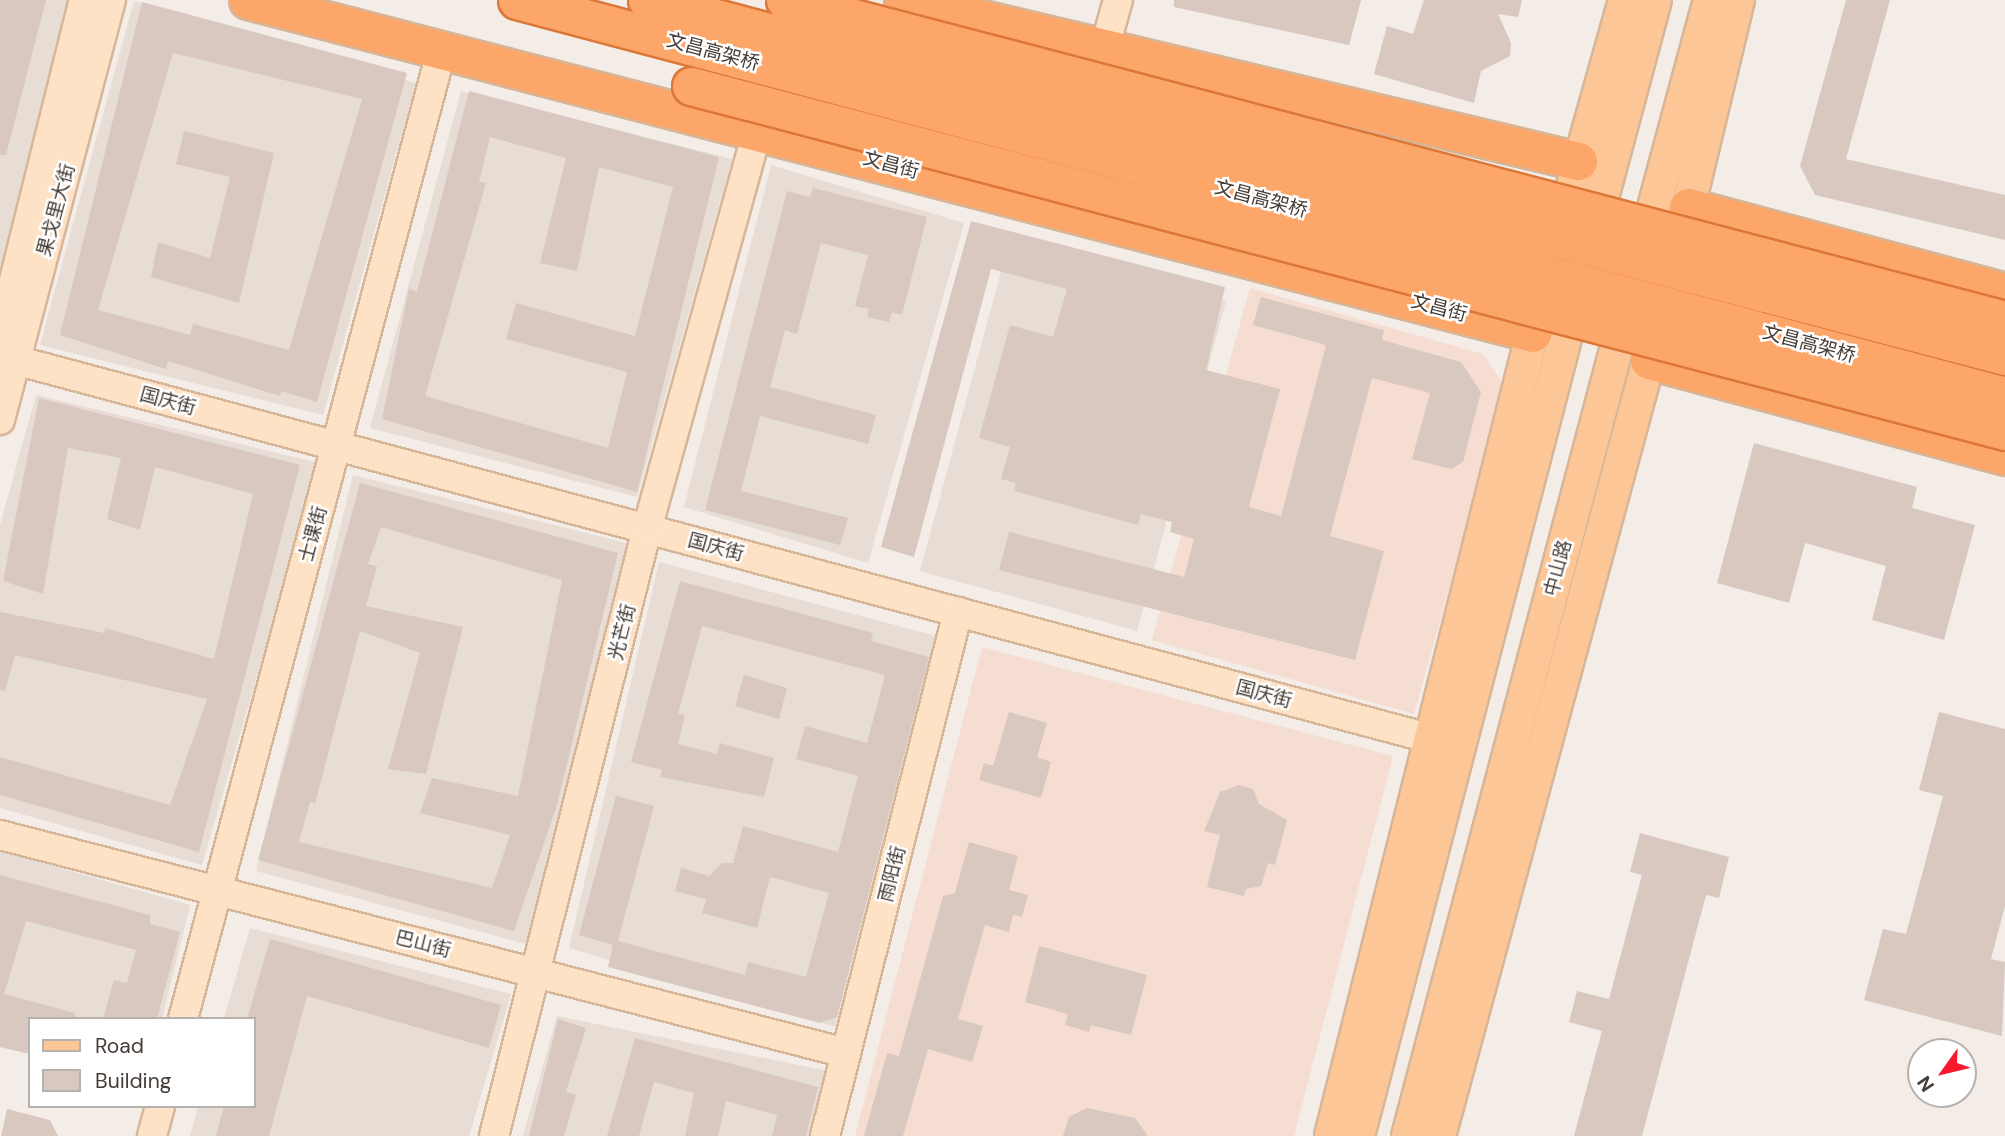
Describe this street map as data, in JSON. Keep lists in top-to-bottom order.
{
  "streets": {
    "highway": ["文昌高架桥", "文昌街"],
    "main road": ["中山路"],
    "street": [
      "果戈里大街",
      "国庆街",
      "士课街",
      "光芒街",
      "雨阳街",
      "巴山街"
    ]
  },
  "crossings": [
    ["文昌街", "士课街"],
    ["文昌街", "光芒街"],
    ["果戈里大街", "国庆街"],
    ["国庆街", "士课街"],
    ["国庆街", "光芒街"],
    ["国庆街", "雨阳街"],
    ["士课街", "巴山街"],
    ["光芒街", "巴山街"],
    ["雨阳街", "巴山街"]
  ],
  "legend": ["Road", "Building"],
  "north": "bottom left"
}
